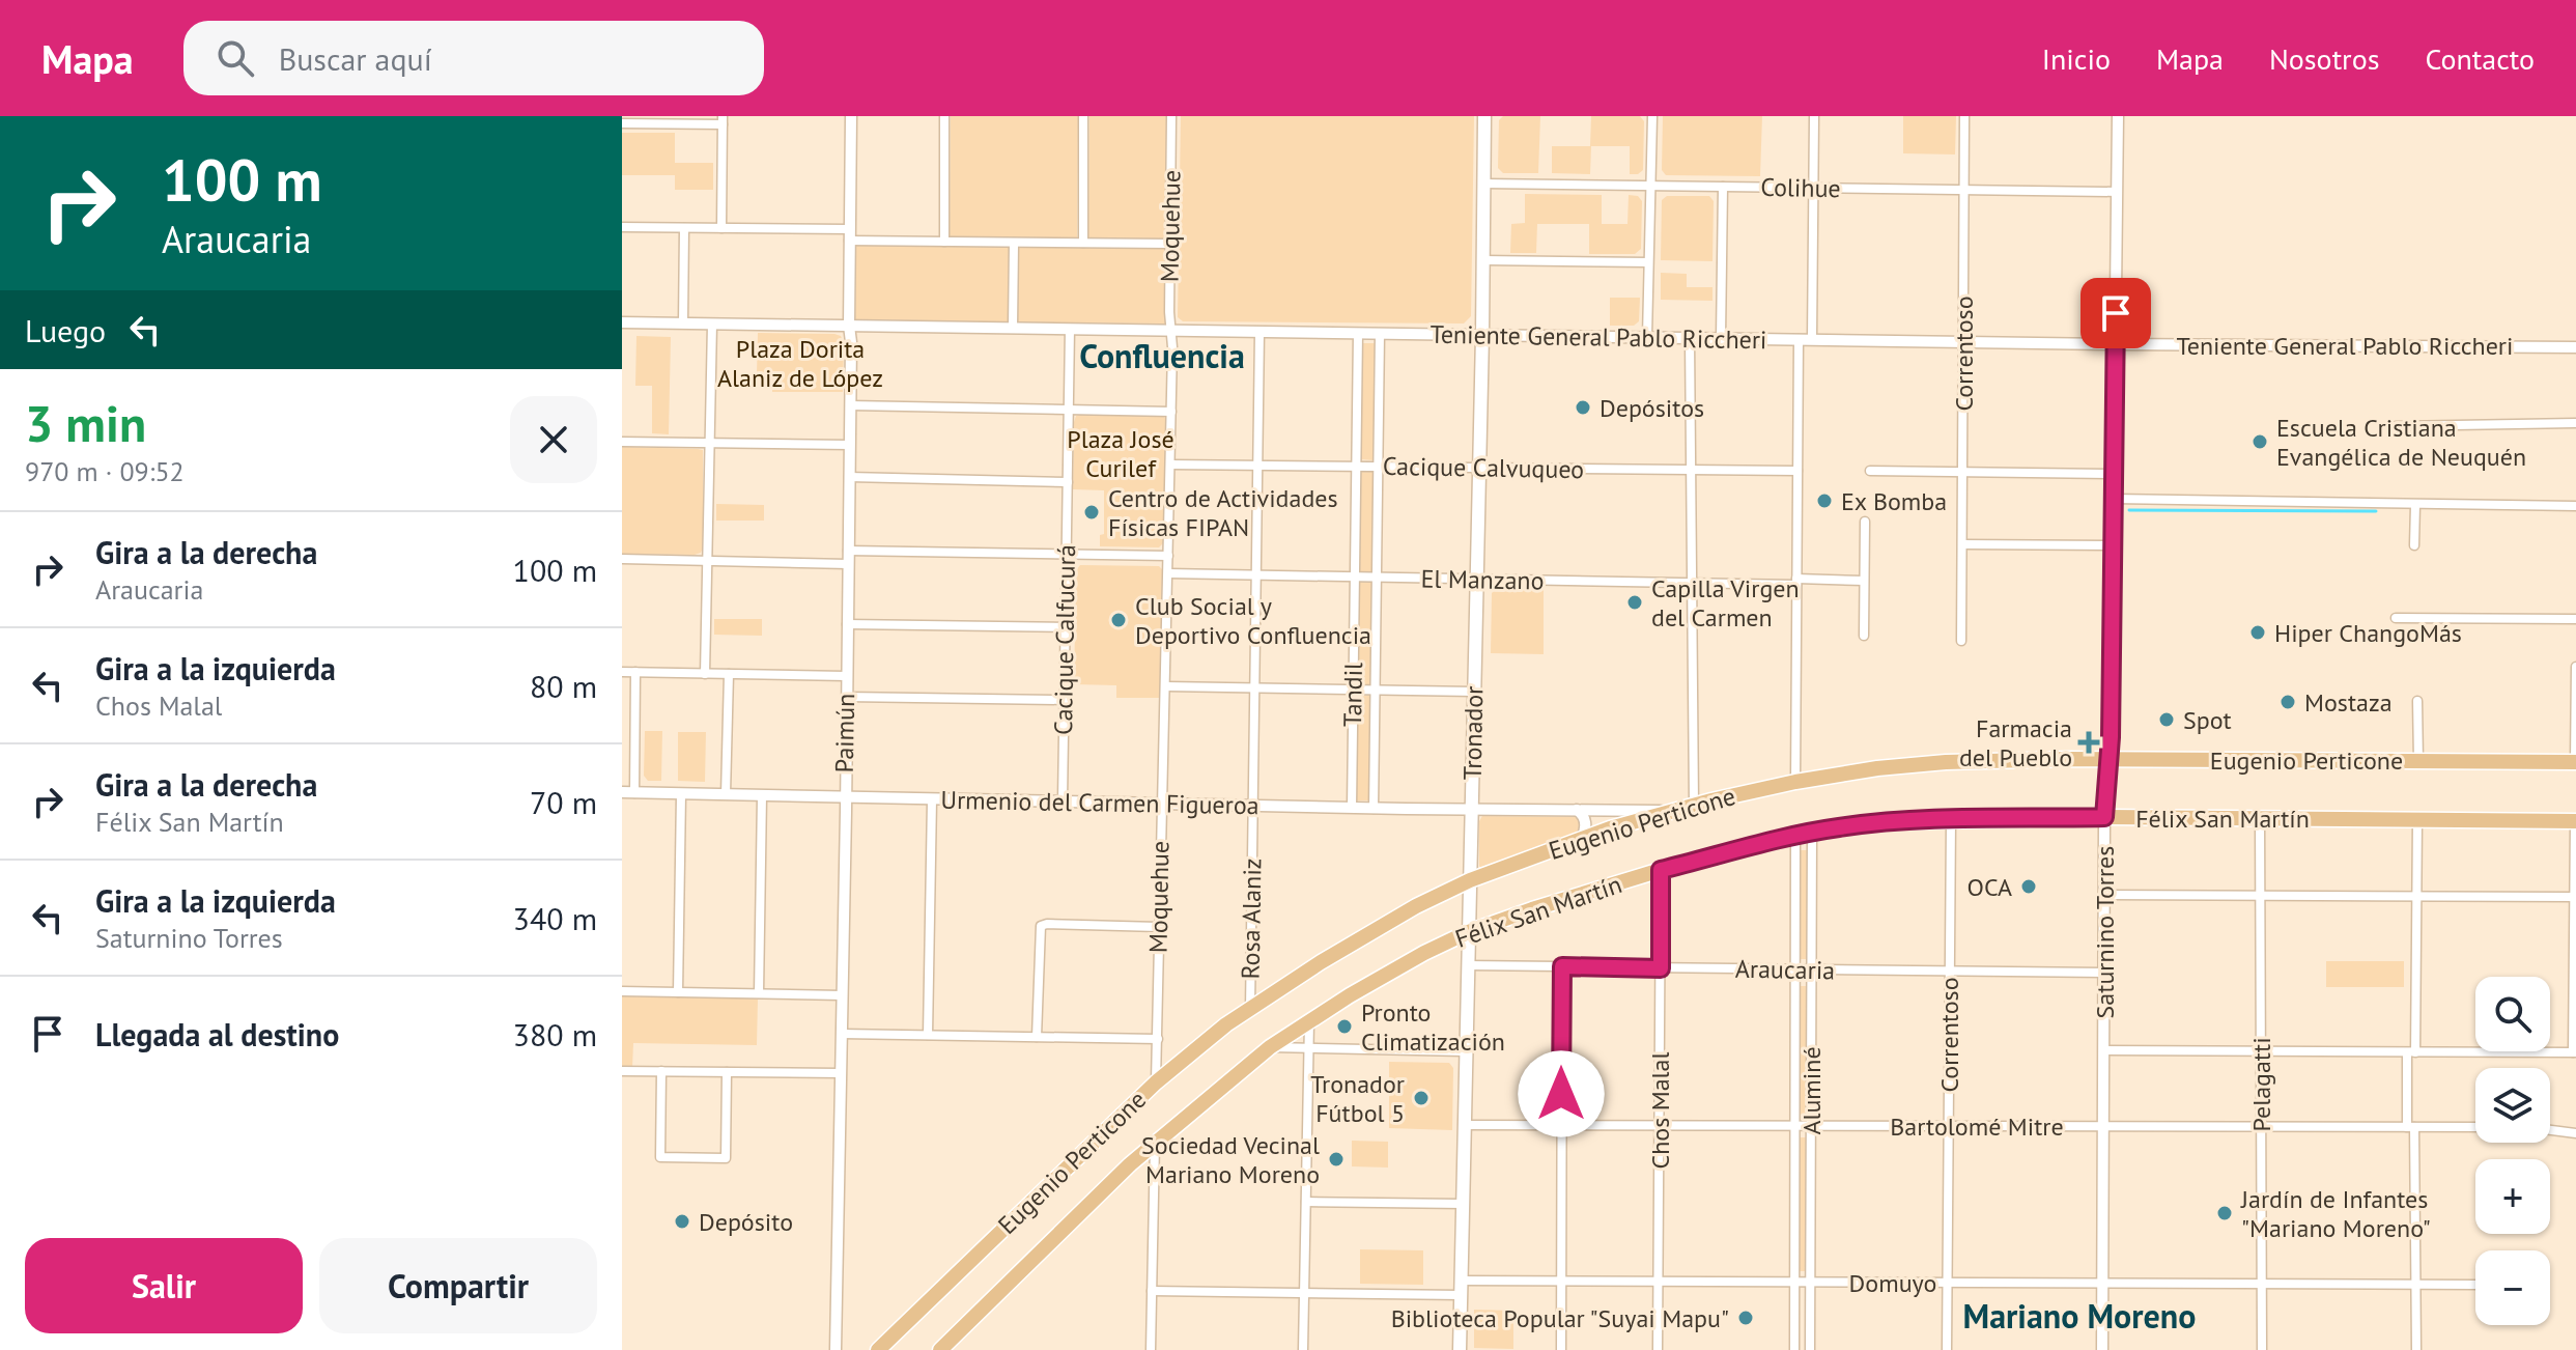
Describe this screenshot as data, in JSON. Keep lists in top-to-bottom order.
{
  "streets": {
    "highway": ["Eugenio Perticone", "Félix San Martín"],
    "main road": ["Tronador"],
    "street": [
      "Colihue",
      "Moquehue",
      "Teniente General Pablo Riccheri",
      "Correntoso",
      "Cacique Calvuqueo",
      "El Manzano",
      "Cacique Calfucurá",
      "Tandil",
      "Paimún",
      "Urmenio del Carmen Figueroa",
      "Rosa Alaniz",
      "Saturnino Torres",
      "Araucaria",
      "Pelagatti",
      "Aluminé",
      "Chos Malal",
      "Bartolomé Mitre",
      "Domuyo"
    ]
  },
  "crossings": [
    ["Colihue", "Correntoso"],
    ["Colihue", "Tronador"],
    ["Colihue", "Saturnino Torres"],
    ["Moquehue", "Teniente General Pablo Riccheri"],
    ["Moquehue", "Cacique Calvuqueo"],
    ["Moquehue", "El Manzano"],
    ["Moquehue", "Eugenio Perticone"],
    ["Moquehue", "Urmenio del Carmen Figueroa"],
    ["Teniente General Pablo Riccheri", "Correntoso"],
    ["Teniente General Pablo Riccheri", "Cacique Calfucurá"],
    ["Teniente General Pablo Riccheri", "Tandil"],
    ["Teniente General Pablo Riccheri", "Paimún"],
    ["Teniente General Pablo Riccheri", "Tronador"],
    ["Teniente General Pablo Riccheri", "Rosa Alaniz"],
    ["Teniente General Pablo Riccheri", "Saturnino Torres"],
    ["Correntoso", "Félix San Martín"],
    ["Correntoso", "Araucaria"],
    ["Correntoso", "Bartolomé Mitre"],
    ["Correntoso", "Domuyo"],
    ["Cacique Calvuqueo", "Tandil"],
    ["Cacique Calvuqueo", "Tronador"],
    ["Cacique Calvuqueo", "Rosa Alaniz"],
    ["El Manzano", "Tandil"],
    ["El Manzano", "Tronador"],
    ["El Manzano", "Rosa Alaniz"],
    ["Cacique Calfucurá", "Urmenio del Carmen Figueroa"],
    ["Tandil", "Urmenio del Carmen Figueroa"],
    ["Paimún", "Urmenio del Carmen Figueroa"],
    ["Tronador", "Eugenio Perticone"],
    ["Tronador", "Urmenio del Carmen Figueroa"],
    ["Tronador", "Félix San Martín"],
    ["Tronador", "Araucaria"],
    ["Tronador", "Bartolomé Mitre"],
    ["Tronador", "Domuyo"],
    ["Eugenio Perticone", "Urmenio del Carmen Figueroa"],
    ["Eugenio Perticone", "Rosa Alaniz"],
    ["Eugenio Perticone", "Saturnino Torres"],
    ["Urmenio del Carmen Figueroa", "Rosa Alaniz"],
    ["Félix San Martín", "Saturnino Torres"],
    ["Félix San Martín", "Pelagatti"],
    ["Félix San Martín", "Aluminé"],
    ["Félix San Martín", "Chos Malal"],
    ["Saturnino Torres", "Araucaria"],
    ["Saturnino Torres", "Bartolomé Mitre"],
    ["Saturnino Torres", "Domuyo"],
    ["Araucaria", "Aluminé"],
    ["Araucaria", "Chos Malal"],
    ["Pelagatti", "Bartolomé Mitre"],
    ["Pelagatti", "Domuyo"],
    ["Aluminé", "Bartolomé Mitre"],
    ["Aluminé", "Domuyo"],
    ["Chos Malal", "Bartolomé Mitre"],
    ["Chos Malal", "Domuyo"]
  ],
  "districts": ["Confluencia", "Mariano Moreno"],
  "parks": ["Plaza Dorita Alaniz de López", "Plaza José Curilef"],
  "places": {
    "other": [
      "Depósitos",
      "Escuela Cristiana Evangélica de Neuquén",
      "Ex Bomba",
      "Centro de Actividades Físicas FIPAN",
      "Capilla Virgen del Carmen",
      "Club Social y Deportivo Confluencia",
      "Hiper ChangoMás",
      "Mostaza",
      "Spot",
      "OCA",
      "Pronto Climatización",
      "Tronador Fútbol 5",
      "Sociedad Vecinal Mariano Moreno",
      "Jardín de Infantes \"Mariano Moreno\"",
      "Depósito",
      "Biblioteca Popular \"Suyai Mapu\""
    ],
    "health": ["Farmacia del Pueblo"]
  },
  "page": {
    "header": "Mapa",
    "search": "Buscar aquí",
    "nav": [
      "Inicio",
      "Mapa",
      "Nosotros",
      "Contacto"
    ],
    "turn": ["100 m", "Araucaria"],
    "then": "Luego",
    "heading": ["3 min", "970 m · 09:52"],
    "list": [
      {
        "name": "Gira a la derecha",
        "note": "Araucaria",
        "value": "100 m"
      },
      {
        "name": "Gira a la izquierda",
        "note": "Chos Malal",
        "value": "80 m"
      },
      {
        "name": "Gira a la derecha",
        "note": "Félix San Martín",
        "value": "70 m"
      },
      {
        "name": "Gira a la izquierda",
        "note": "Saturnino Torres",
        "value": "340 m"
      },
      {
        "name": "Llegada al destino",
        "value": "380 m"
      }
    ],
    "map_buttons": ["+", "−"],
    "buttons": ["Salir", "Compartir"]
  }
}
